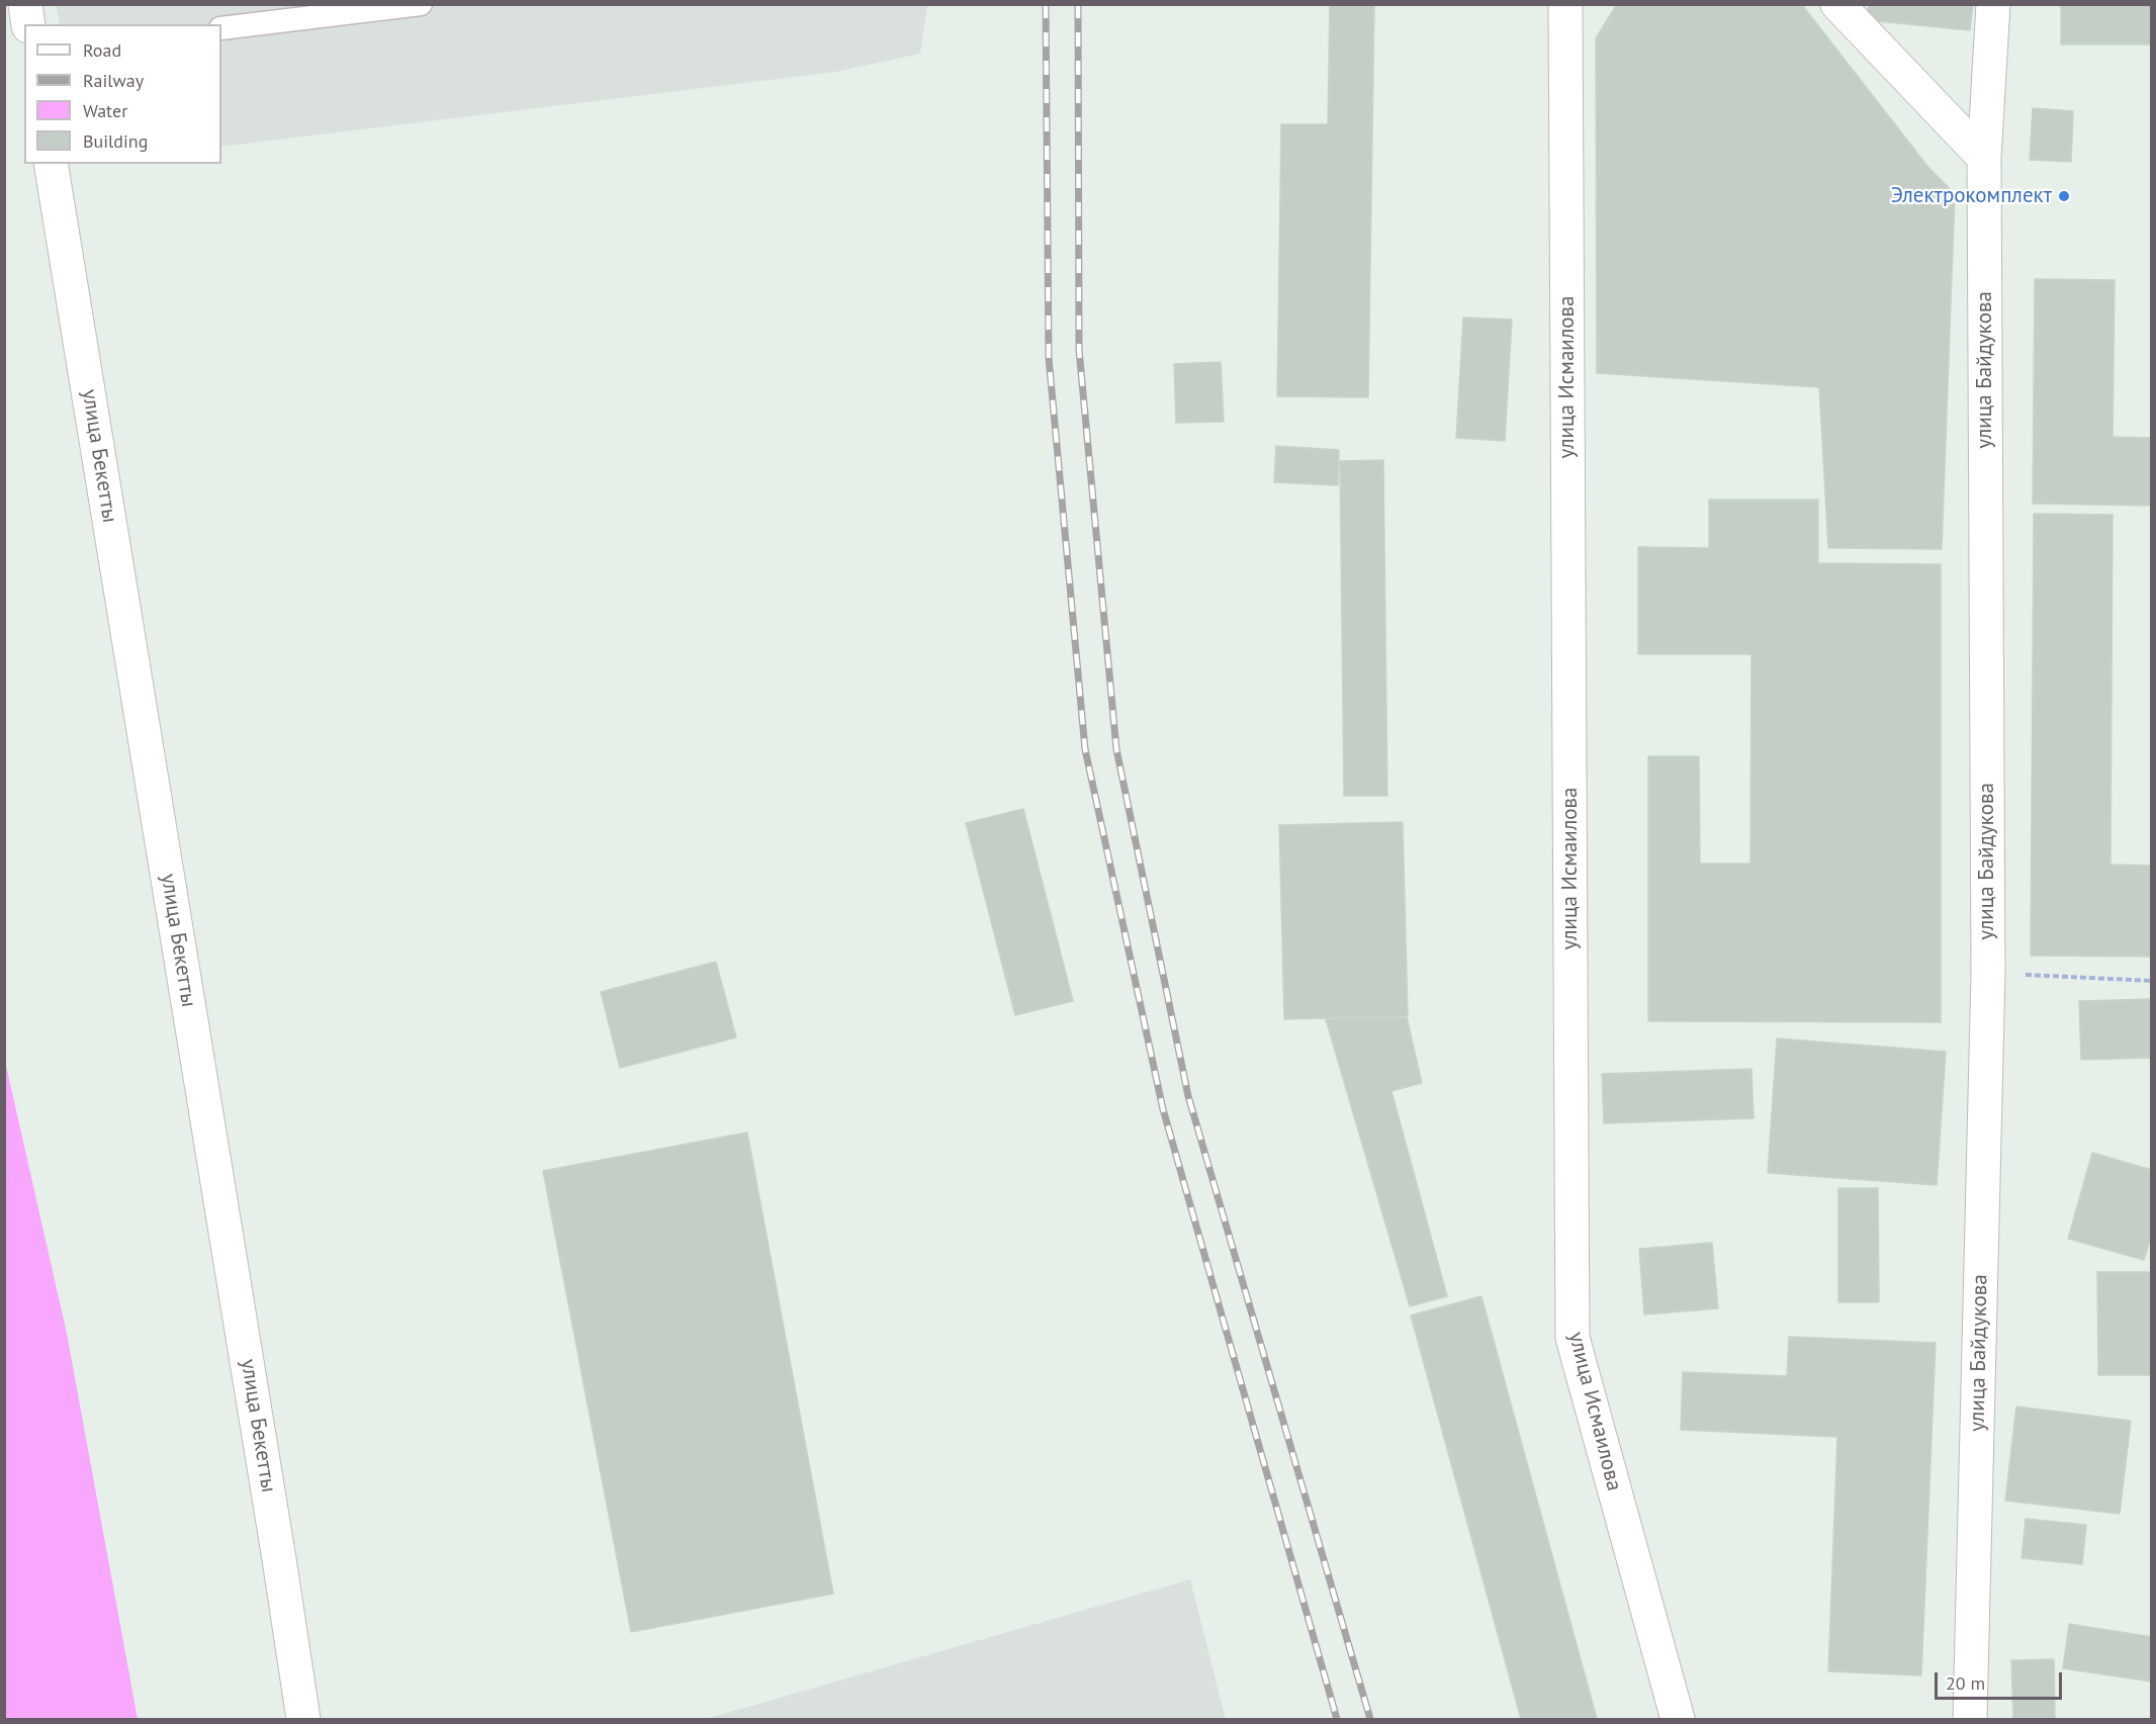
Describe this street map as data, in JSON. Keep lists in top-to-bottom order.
{
  "streets": {
    "street": ["улица Байдукова", "улица Исмаилова", "улица Бекетты"]
  },
  "places": ["Электрокомплект"],
  "legend": [
    "Road",
    "Railway",
    "Water",
    "Building"
  ],
  "scale_bar": "20 m"
}
